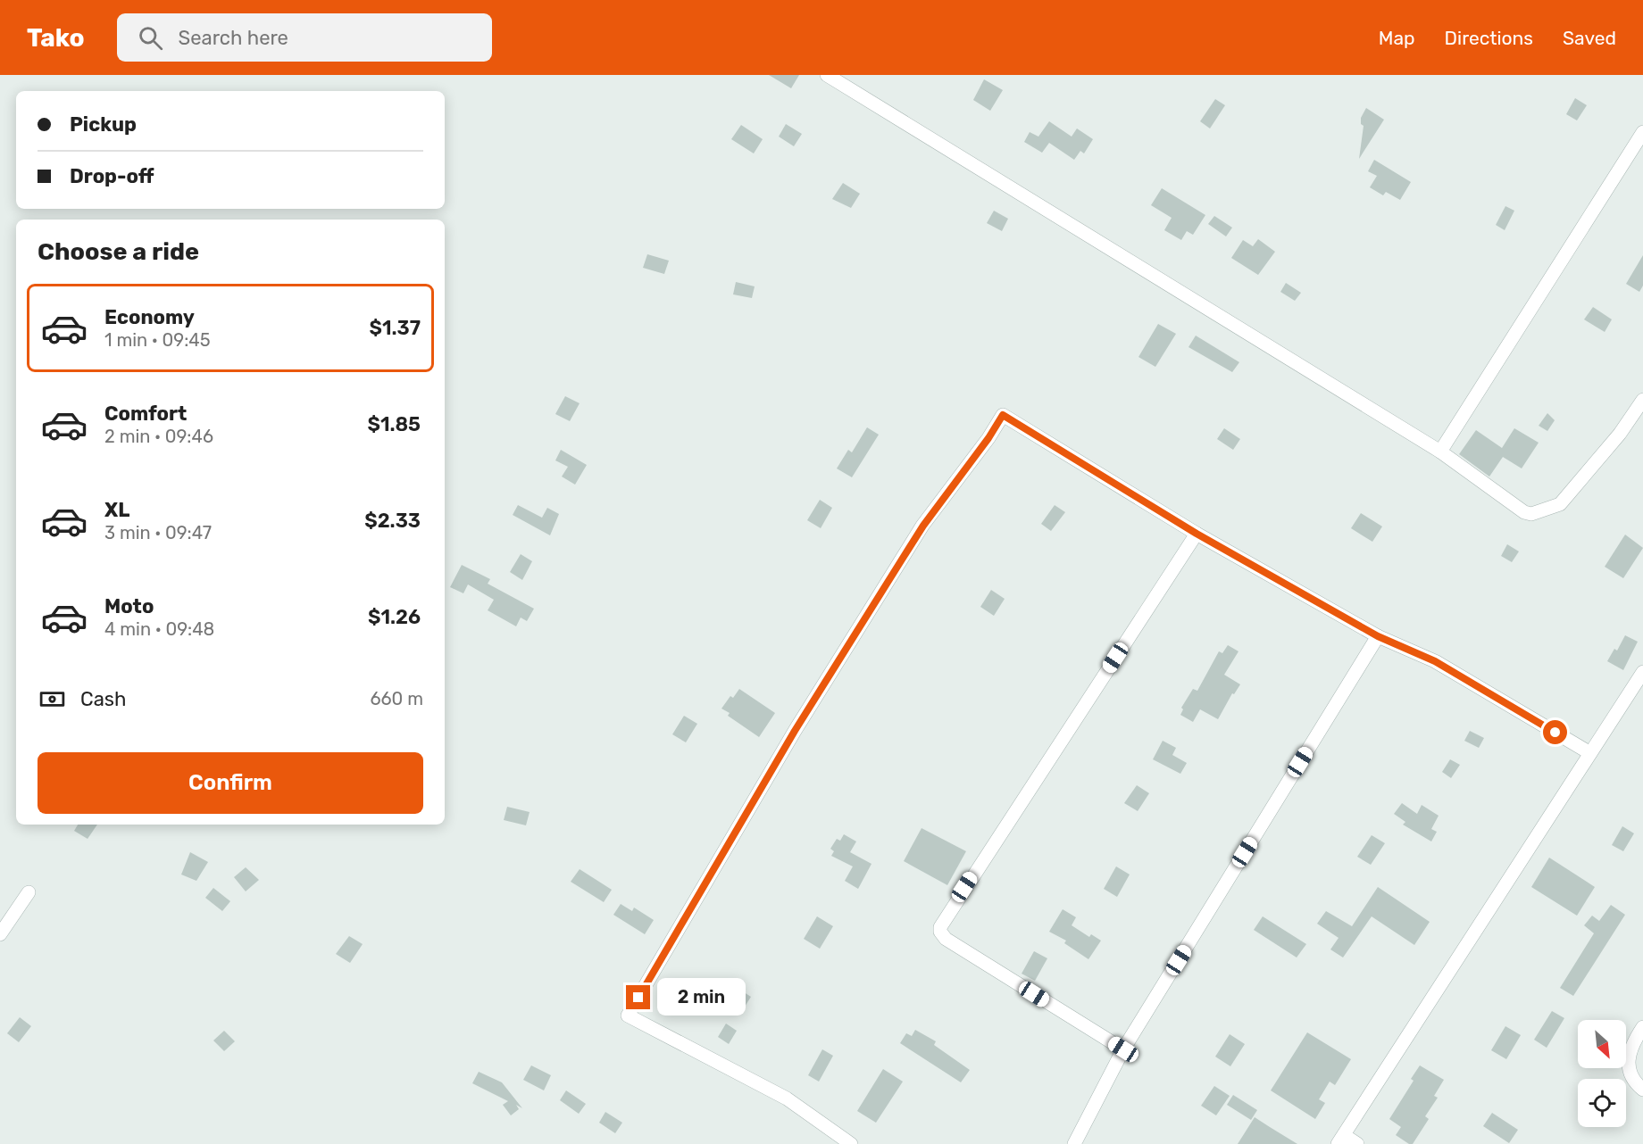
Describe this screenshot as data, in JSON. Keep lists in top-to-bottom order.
{
  "north": "bottom right",
  "page": {
    "header": "Tako",
    "search": "Search here",
    "nav": ["Map", "Directions", "Saved"],
    "banner": ["Pickup", "Drop-off"],
    "heading": "Choose a ride",
    "list": [
      {
        "name": "Economy",
        "note": "1 min · 09:45",
        "value": "$1.37"
      },
      {
        "name": "Comfort",
        "note": "2 min · 09:46",
        "value": "$1.85"
      },
      {
        "name": "XL",
        "note": "3 min · 09:47",
        "value": "$2.33"
      },
      {
        "name": "Moto",
        "note": "4 min · 09:48",
        "value": "$1.26"
      }
    ],
    "pay": ["Cash", "660 m"],
    "buttons": "Confirm",
    "bubble": "2 min"
  }
}
